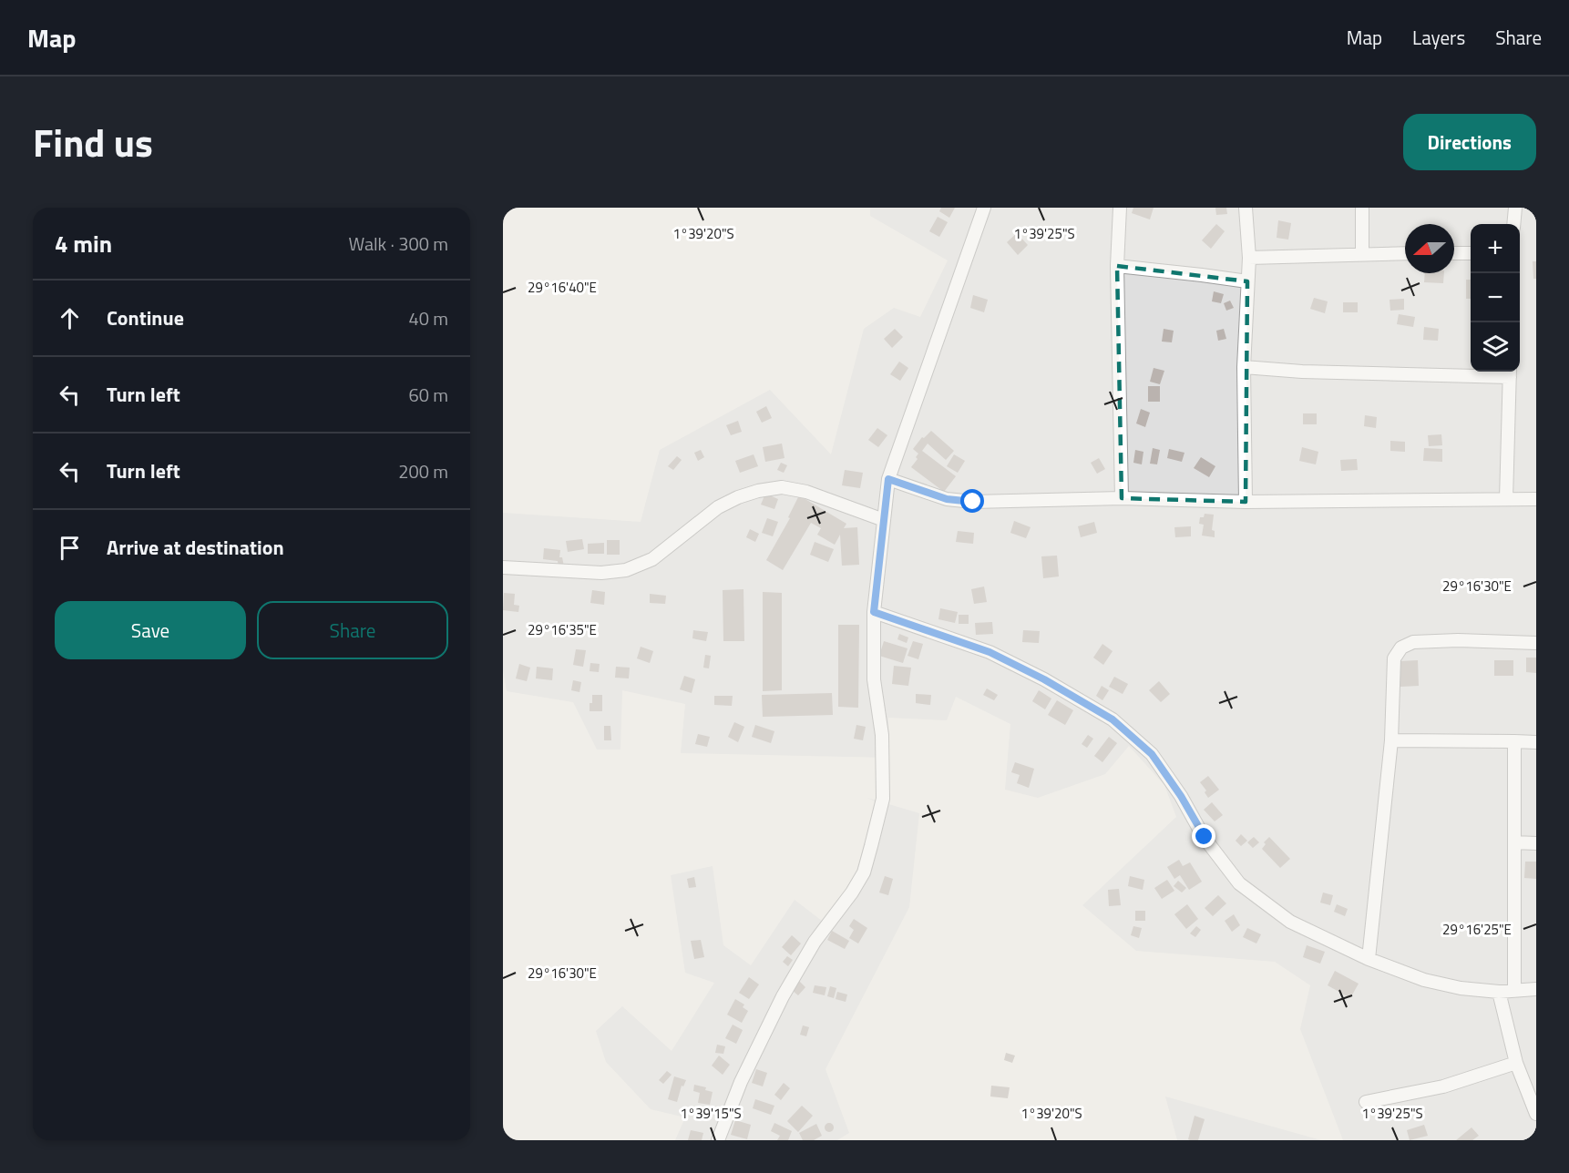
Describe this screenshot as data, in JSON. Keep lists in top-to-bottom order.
{
  "north": "left",
  "page": {
    "header": "Map",
    "nav": ["Map", "Layers", "Share"],
    "title": "Find us",
    "buttons": [
      "Directions",
      ["Save", "Share"]
    ],
    "heading": ["4 min", "Walk · 300 m"],
    "map_buttons": ["+", "−"],
    "list": [
      ["Continue", "40 m"],
      ["Turn left", "60 m"],
      ["Turn left", "200 m"],
      "Arrive at destination"
    ]
  },
  "coordinates": [
    "1°39'20\"S",
    "1°39'25\"S",
    "29°16'40\"E",
    "29°16'30\"E",
    "29°16'35\"E",
    "29°16'25\"E",
    "1°39'15\"S"
  ]
}
